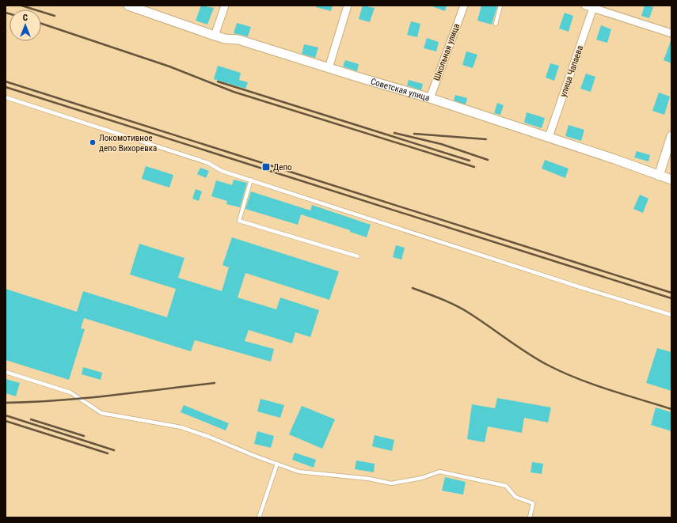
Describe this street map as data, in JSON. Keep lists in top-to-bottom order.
{
  "streets": {
    "street": ["Школьная улица", "улица Чапаева", "Советская улица"]
  },
  "crossings": [
    ["Школьная улица", "Советская улица"],
    ["улица Чапаева", "Советская улица"]
  ],
  "places": {
    "other": ["Локомотивное депо Вихоревка"],
    "transit": ["Депо"]
  },
  "north": "top"
}
